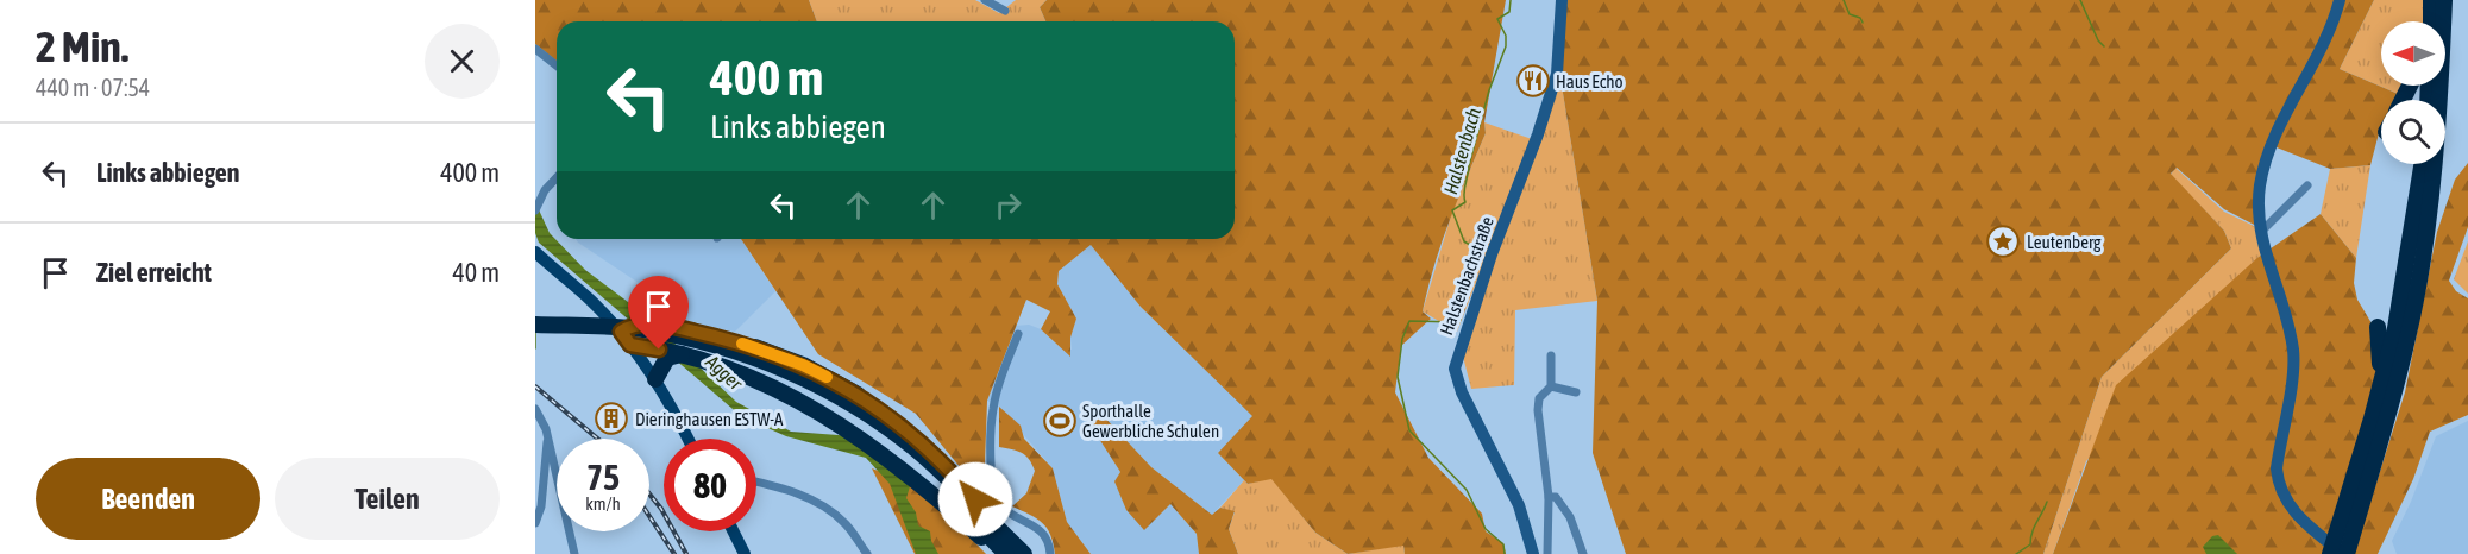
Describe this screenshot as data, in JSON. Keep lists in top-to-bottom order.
{
  "streets": {
    "main road": ["Halstenbachstraße"]
  },
  "water": ["Halstenbach", "Agger"],
  "places": {
    "restaurant": ["Haus Echo"],
    "place": ["Leutenberg"],
    "building": ["Dieringhausen ESTW-A"],
    "sports": ["Sporthalle Gewerbliche Schulen"]
  },
  "north": "left",
  "page": {
    "heading": ["2 Min.", "440 m · 07:54"],
    "turn": ["400 m", "Links abbiegen"],
    "list": [
      {
        "name": "Links abbiegen",
        "value": "400 m"
      },
      {
        "name": "Ziel erreicht",
        "value": "40 m"
      }
    ],
    "speed": "75 km/h",
    "limit": "80",
    "buttons": ["Beenden", "Teilen"]
  }
}
